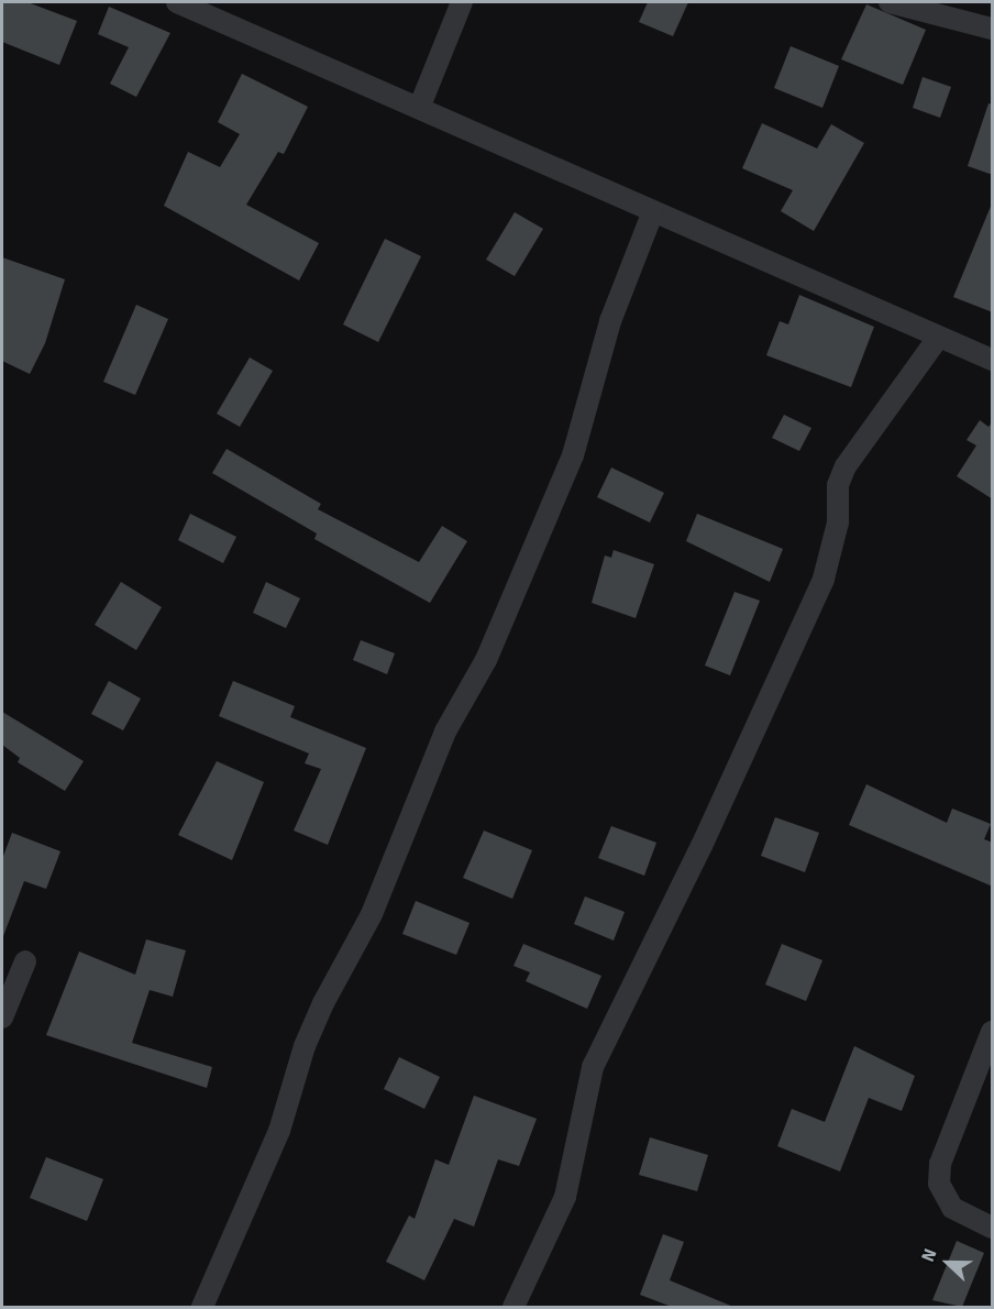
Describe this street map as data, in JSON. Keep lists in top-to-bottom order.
{
  "north": "left"
}
